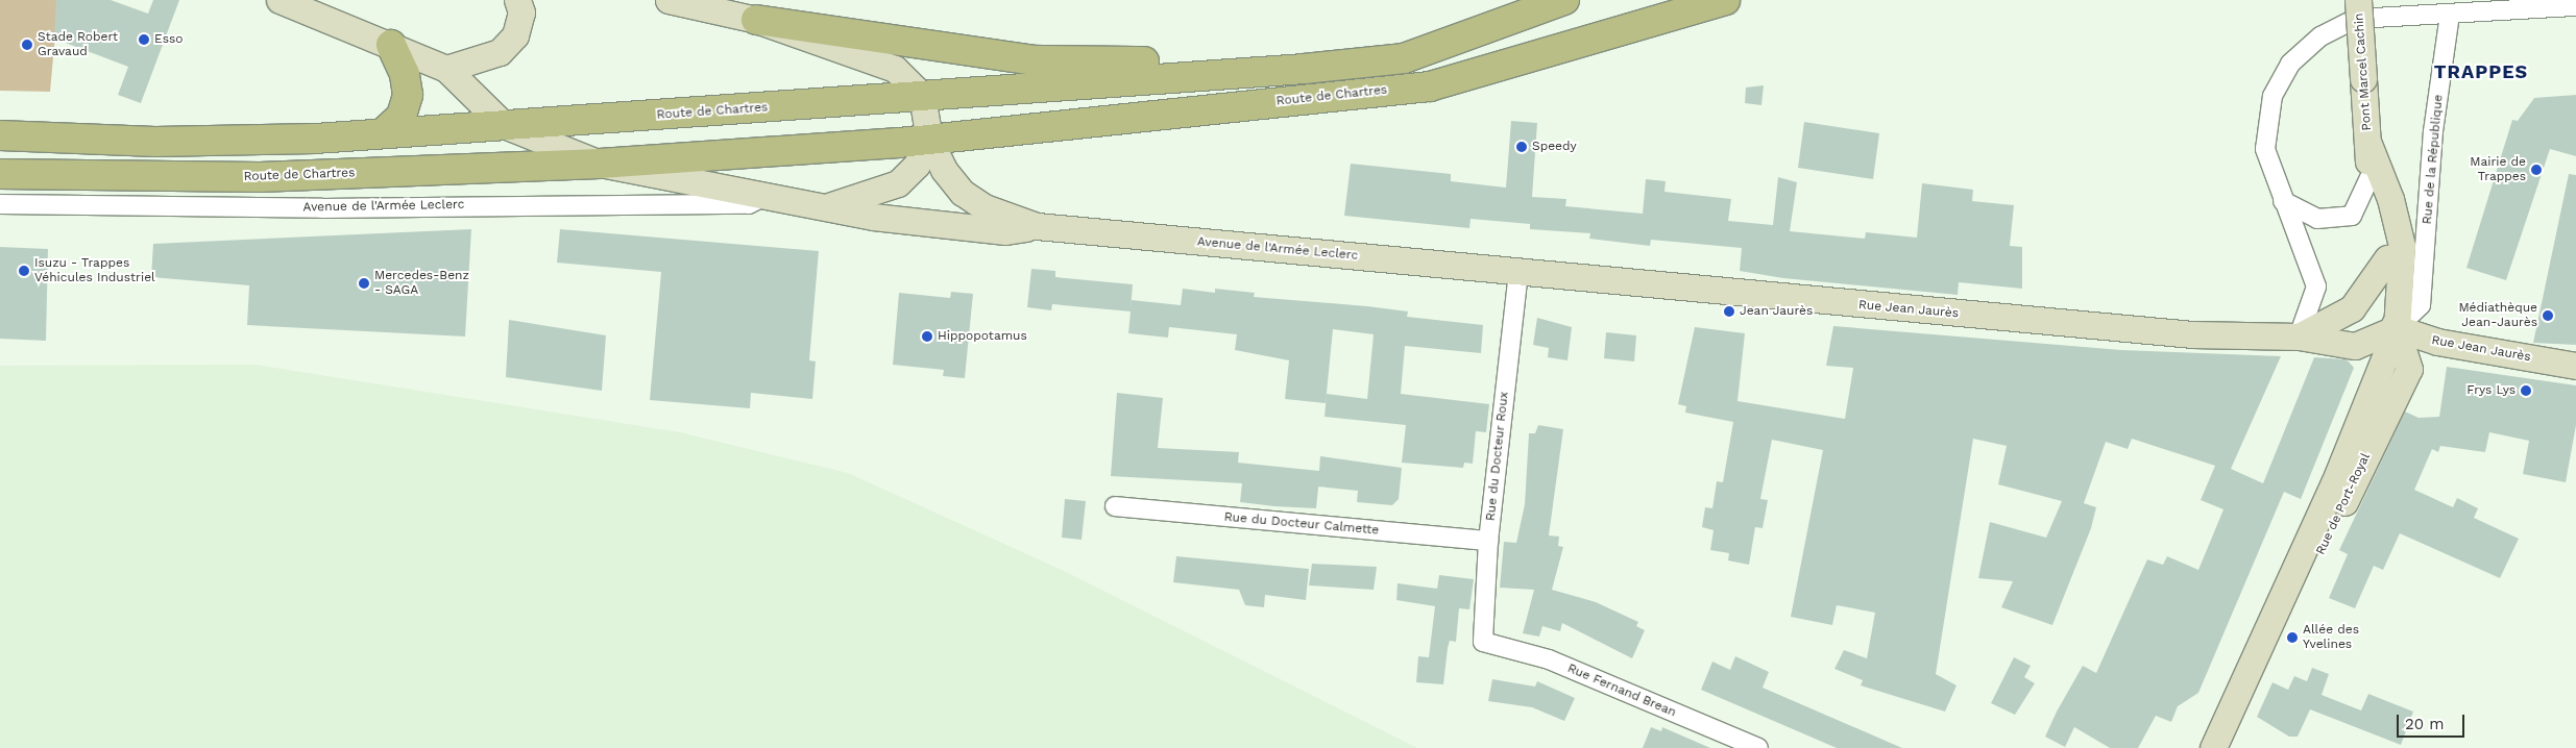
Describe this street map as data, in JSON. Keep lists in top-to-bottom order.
{
  "streets": {
    "main road": ["Route de Chartres"],
    "street": [
      "Pont Marcel Cachin",
      "Rue de la République",
      "Avenue de l'Armée Leclerc",
      "Rue Jean Jaurès",
      "Rue du Docteur Roux",
      "Rue de Port-Royal",
      "Rue du Docteur Calmette",
      "Rue Fernand Brean"
    ]
  },
  "crossings": [
    ["Pont Marcel Cachin", "Rue de Port-Royal"],
    ["Route de Chartres", "Avenue de l'Armée Leclerc"],
    ["Rue de la République", "Rue Jean Jaurès"],
    ["Rue de la République", "Rue de Port-Royal"],
    ["Avenue de l'Armée Leclerc", "Rue Jean Jaurès"],
    ["Avenue de l'Armée Leclerc", "Rue du Docteur Roux"],
    ["Rue Jean Jaurès", "Rue du Docteur Roux"],
    ["Rue Jean Jaurès", "Rue de Port-Royal"],
    ["Rue du Docteur Roux", "Rue du Docteur Calmette"],
    ["Rue du Docteur Roux", "Rue Fernand Brean"]
  ],
  "districts": ["TRAPPES"],
  "places": [
    "Esso",
    "Stade Robert Gravaud",
    "Speedy",
    "Mairie de Trappes",
    "Isuzu - Trappes Véhicules Industriel",
    "Mercedes-Benz - SAGA",
    "Jean Jaurès",
    "Médiathèque Jean-Jaurès",
    "Hippopotamus",
    "Frys Lys",
    "Allée des Yvelines"
  ],
  "scale_bar": "20 m"
}
